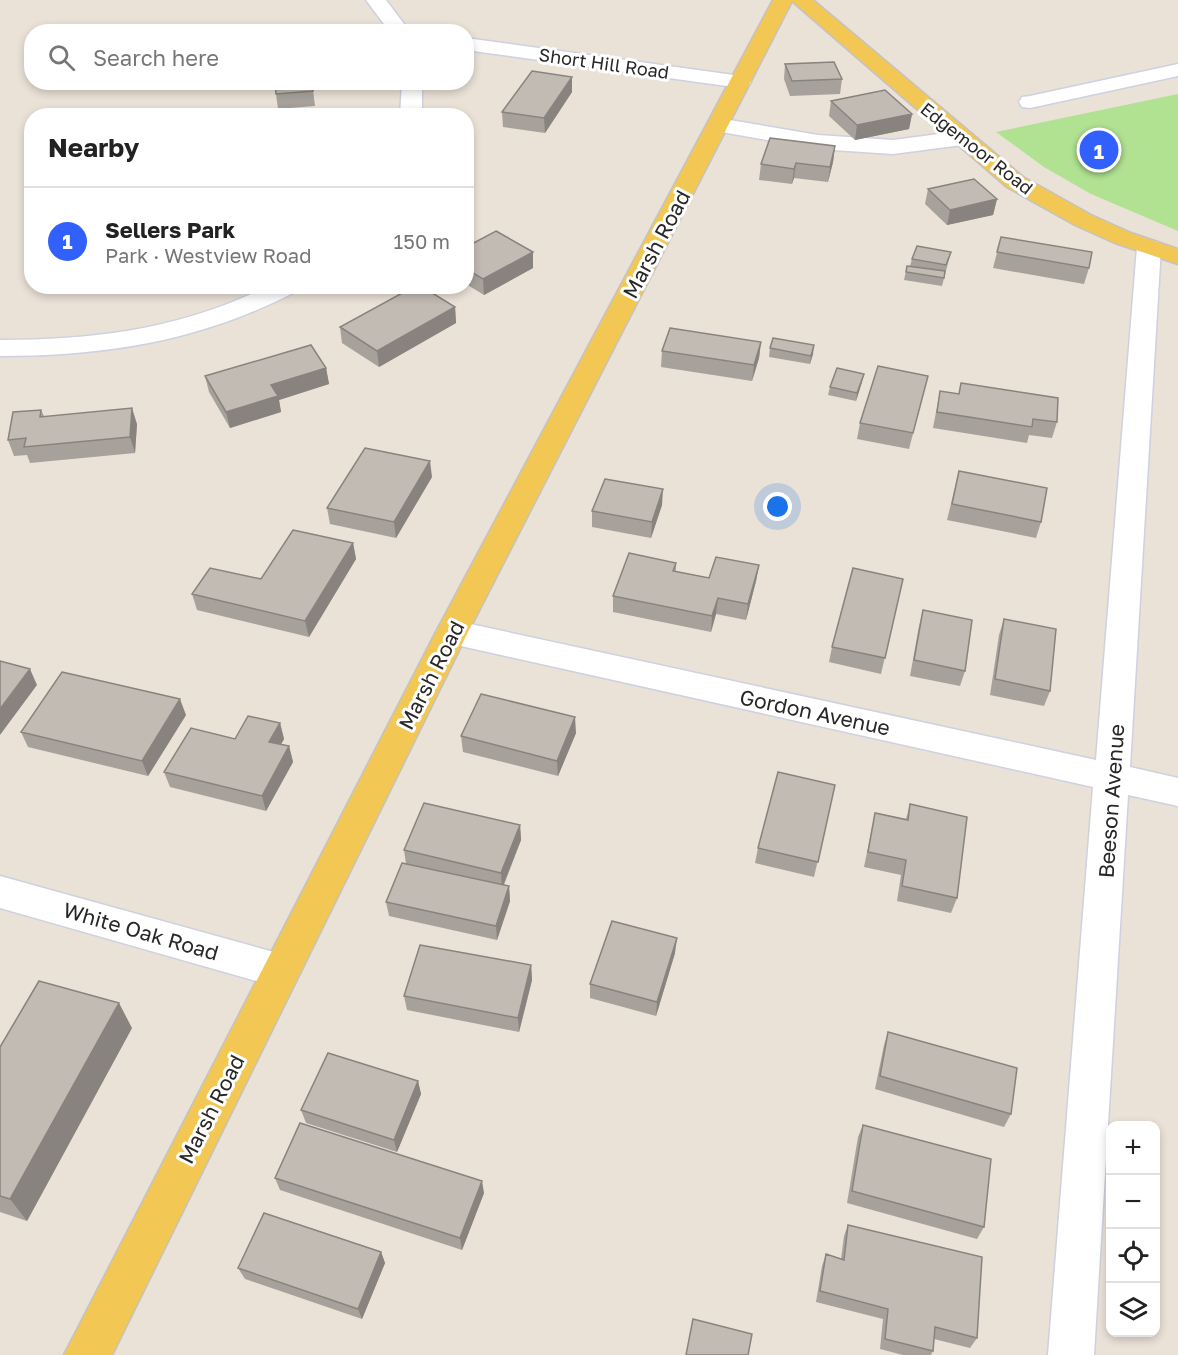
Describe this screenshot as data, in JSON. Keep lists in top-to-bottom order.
{
  "streets": {
    "main road": ["Edgemoor Road", "Marsh Road"],
    "street": [
      "Short Hill Road",
      "Gordon Avenue",
      "Beeson Avenue",
      "White Oak Road"
    ]
  },
  "crossings": [
    ["Short Hill Road", "Marsh Road"],
    ["Edgemoor Road", "Beeson Avenue"],
    ["Marsh Road", "Gordon Avenue"],
    ["Marsh Road", "White Oak Road"],
    ["Gordon Avenue", "Beeson Avenue"]
  ],
  "page": {
    "search": "Search here",
    "heading": "Nearby",
    "pins": "1",
    "list": [
      {
        "mark": "1",
        "name": "Sellers Park",
        "note": "Park · Westview Road",
        "value": "150 m"
      }
    ],
    "map_buttons": ["+", "−"]
  }
}
